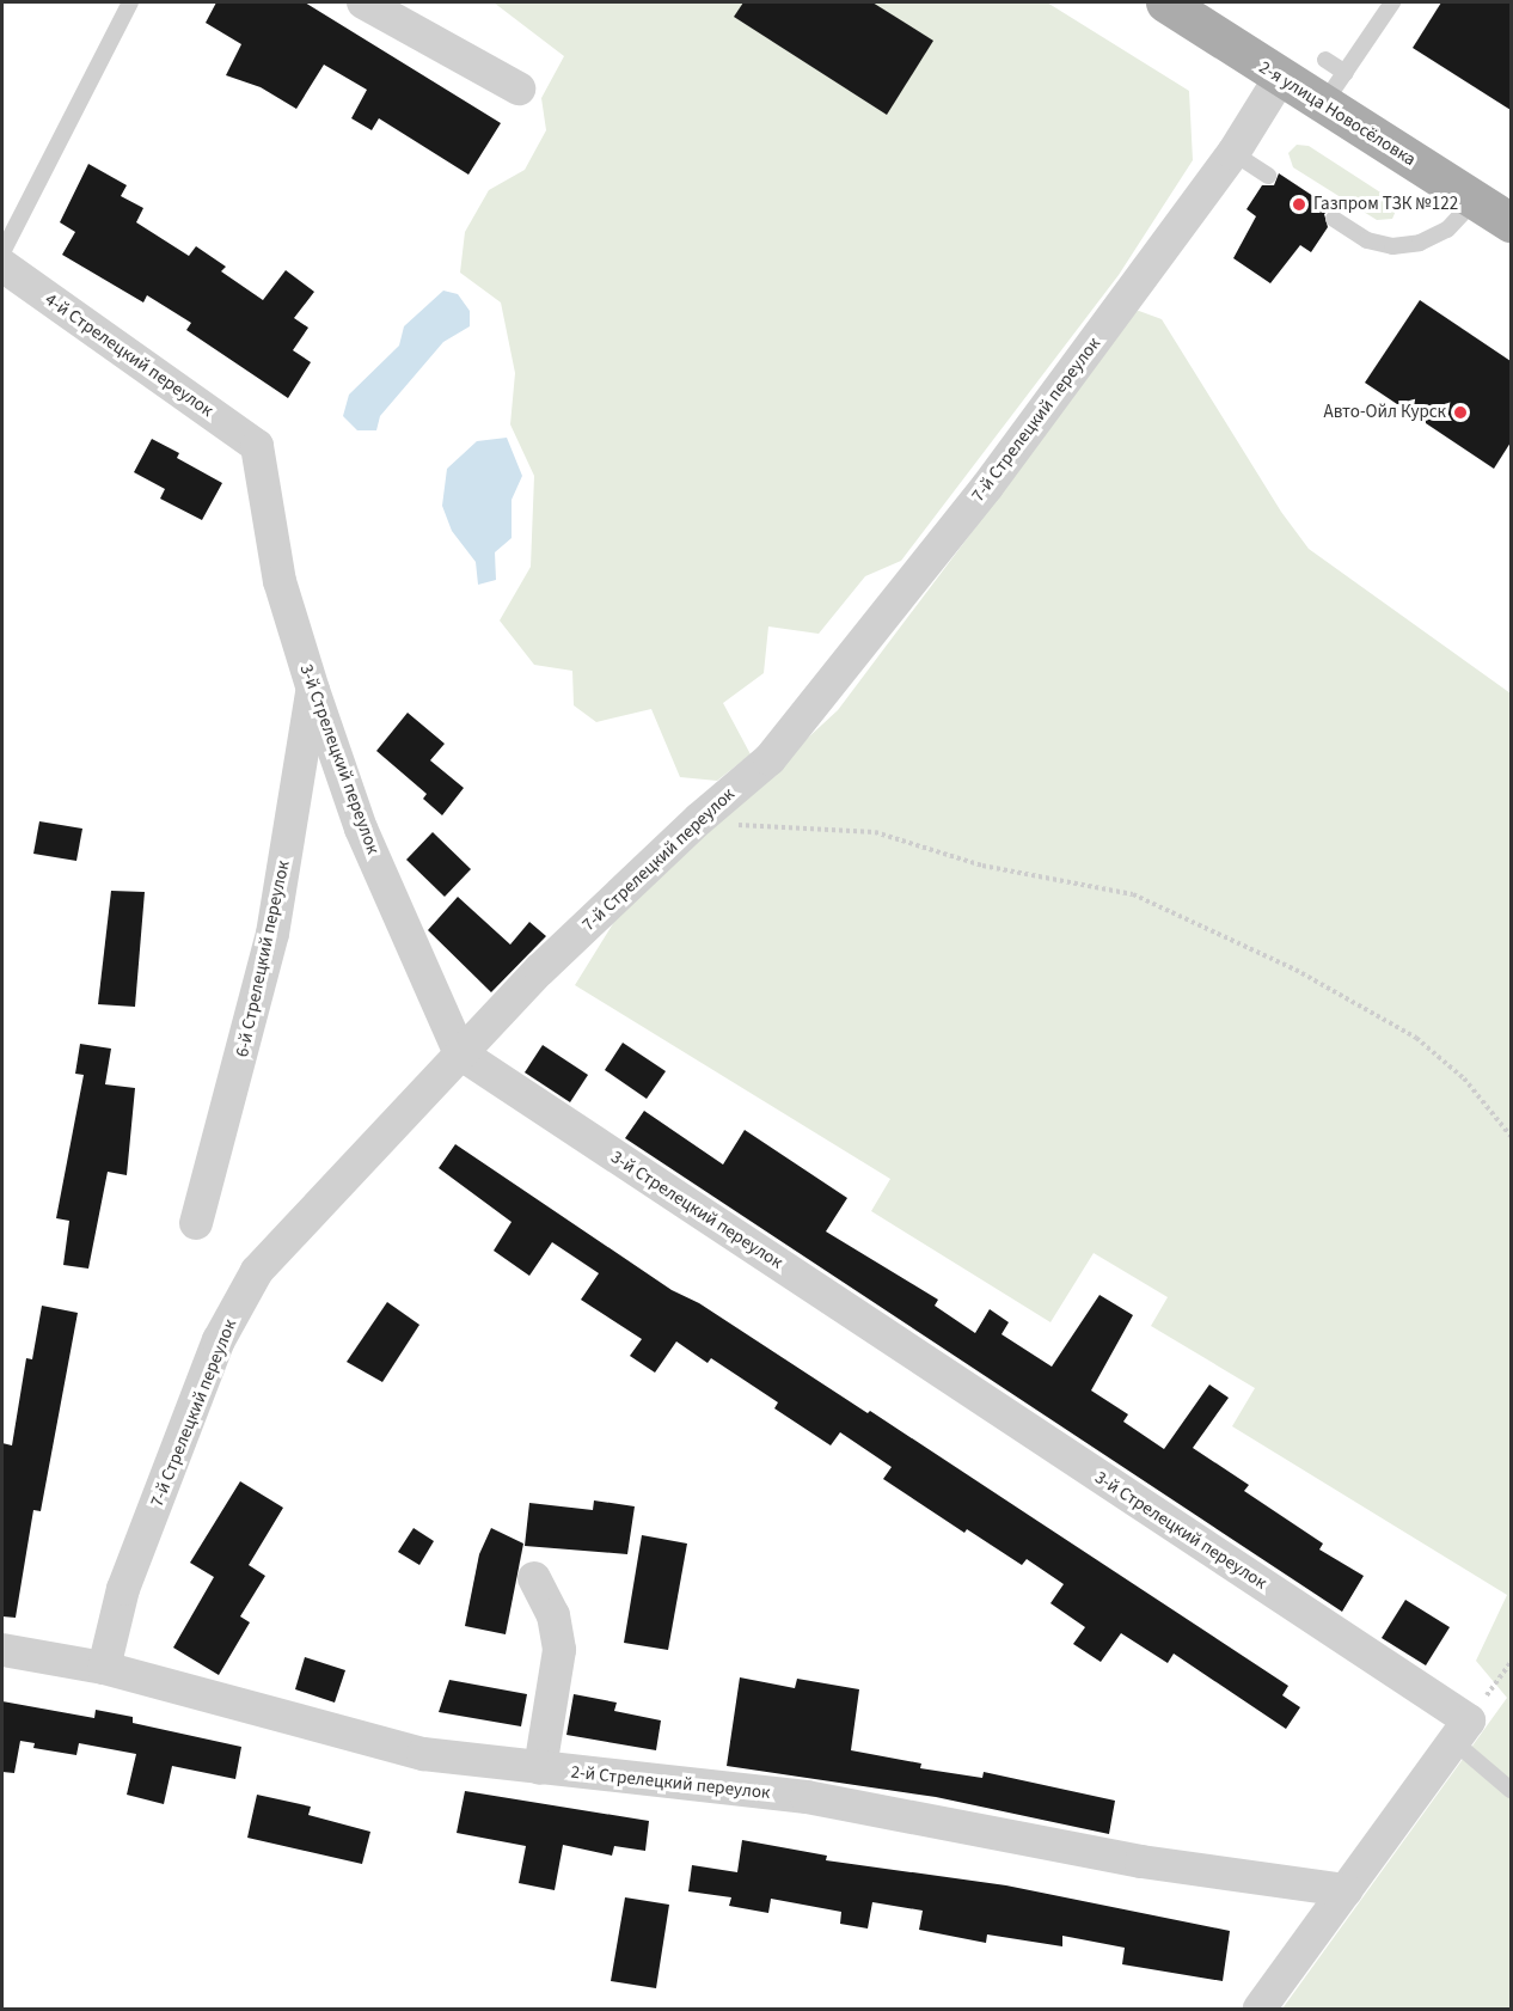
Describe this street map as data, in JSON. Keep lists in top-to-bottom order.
{
  "streets": {
    "main road": ["2-я улица Новосёловка"],
    "street": [
      "4-й Стрелецкий переулок",
      "7-й Стрелецкий переулок",
      "3-й Стрелецкий переулок",
      "6-й Стрелецкий переулок",
      "2-й Стрелецкий переулок"
    ]
  },
  "crossings": [
    ["2-я улица Новосёловка", "7-й Стрелецкий переулок"],
    ["4-й Стрелецкий переулок", "3-й Стрелецкий переулок"],
    ["7-й Стрелецкий переулок", "3-й Стрелецкий переулок"],
    ["7-й Стрелецкий переулок", "2-й Стрелецкий переулок"],
    ["3-й Стрелецкий переулок", "6-й Стрелецкий переулок"]
  ],
  "places": ["Газпром ТЗК №122", "Авто-Ойл Курск"]
}
